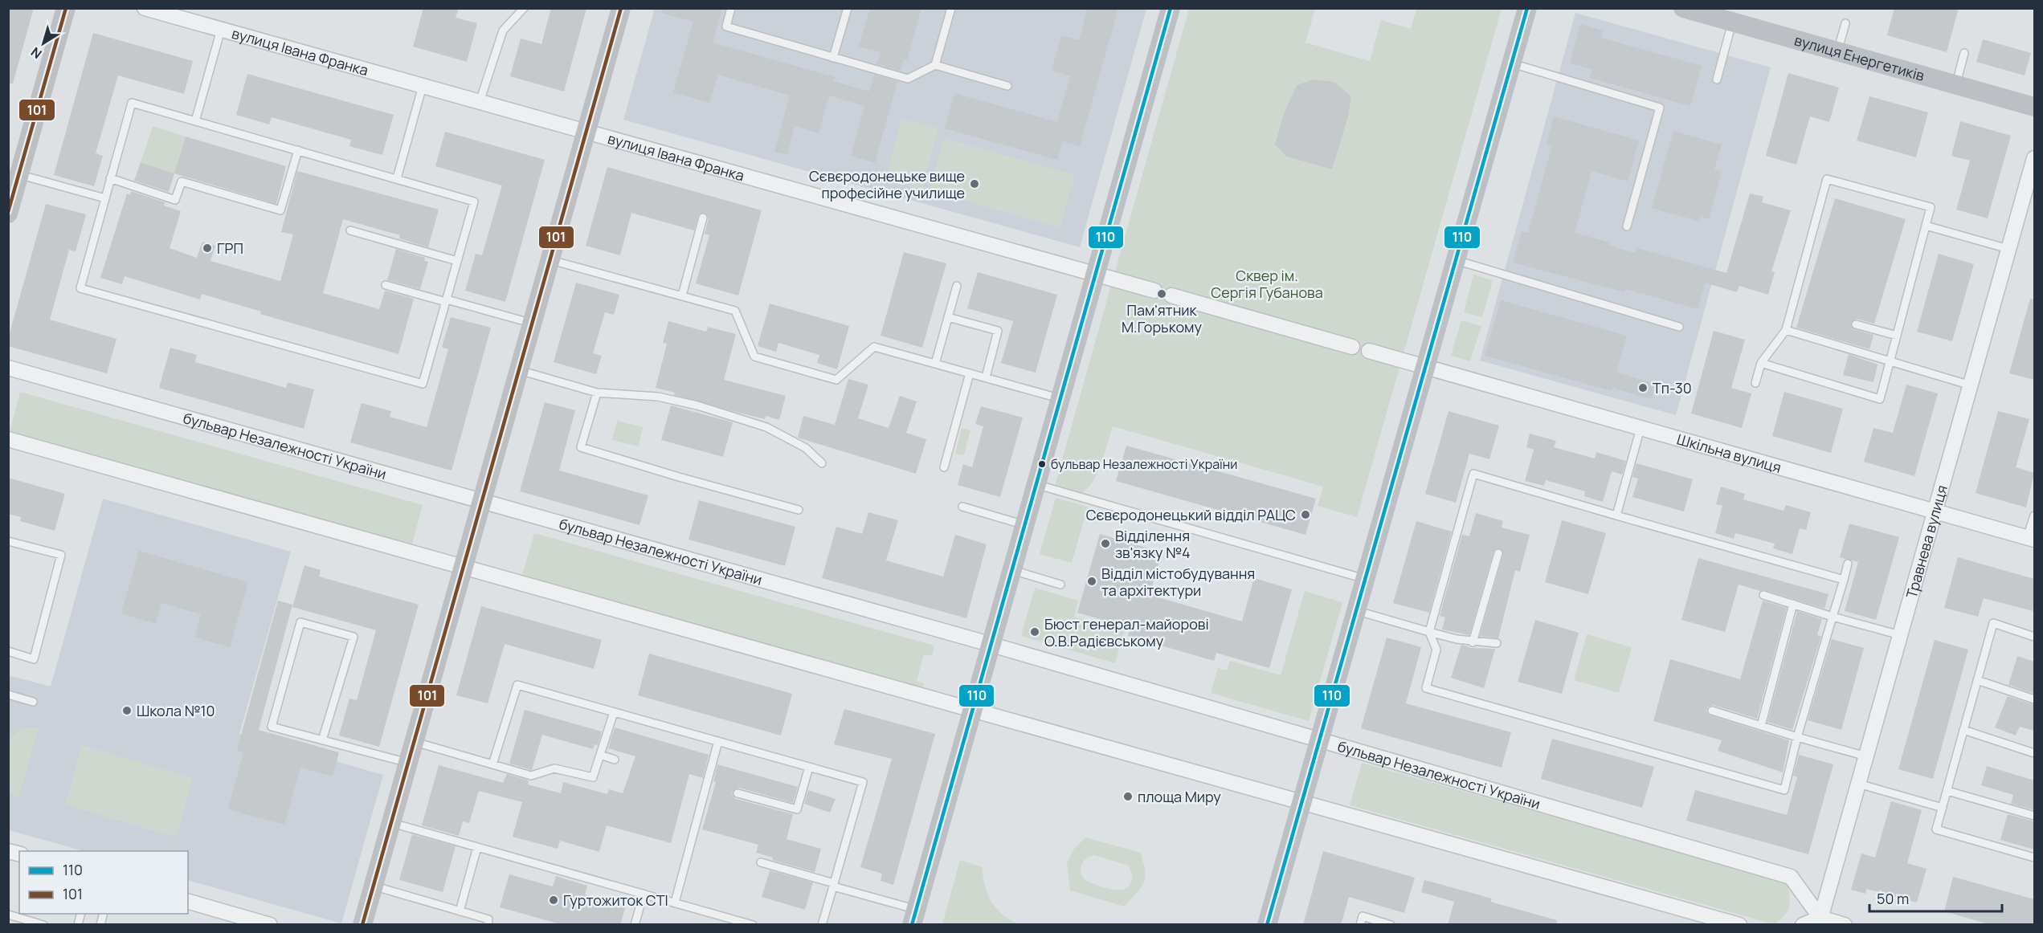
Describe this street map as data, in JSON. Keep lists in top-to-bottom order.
{
  "streets": {
    "street": [
      "вулиця Івана Франка",
      "вулиця Енергетиків",
      "бульвар Незалежності України",
      "Шкільна вулиця",
      "Травнева вулиця"
    ]
  },
  "crossings": [
    ["бульвар Незалежності України", "Травнева вулиця"],
    ["Шкільна вулиця", "Травнева вулиця"]
  ],
  "parks": ["Сквер ім. Сергія Губанова"],
  "places": [
    "Сєвєродонецьке вище професійне училище",
    "ГРП",
    "Пам'ятник М.Горькому",
    "Тп-30",
    "бульвар Незалежності України",
    "Сєвєродонецький відділ РАЦС",
    "Відділення зв'язку №4",
    "Відділ містобудування та архітектури",
    "Бюст генерал-майорові О.В.Радієвському",
    "Школа №10",
    "площа Миру",
    "Гуртожиток СТІ"
  ],
  "lines": ["transit line 110", "transit line 101"],
  "legend": ["110", "101"],
  "scale_bar": "50 m",
  "north": "bottom left"
}
